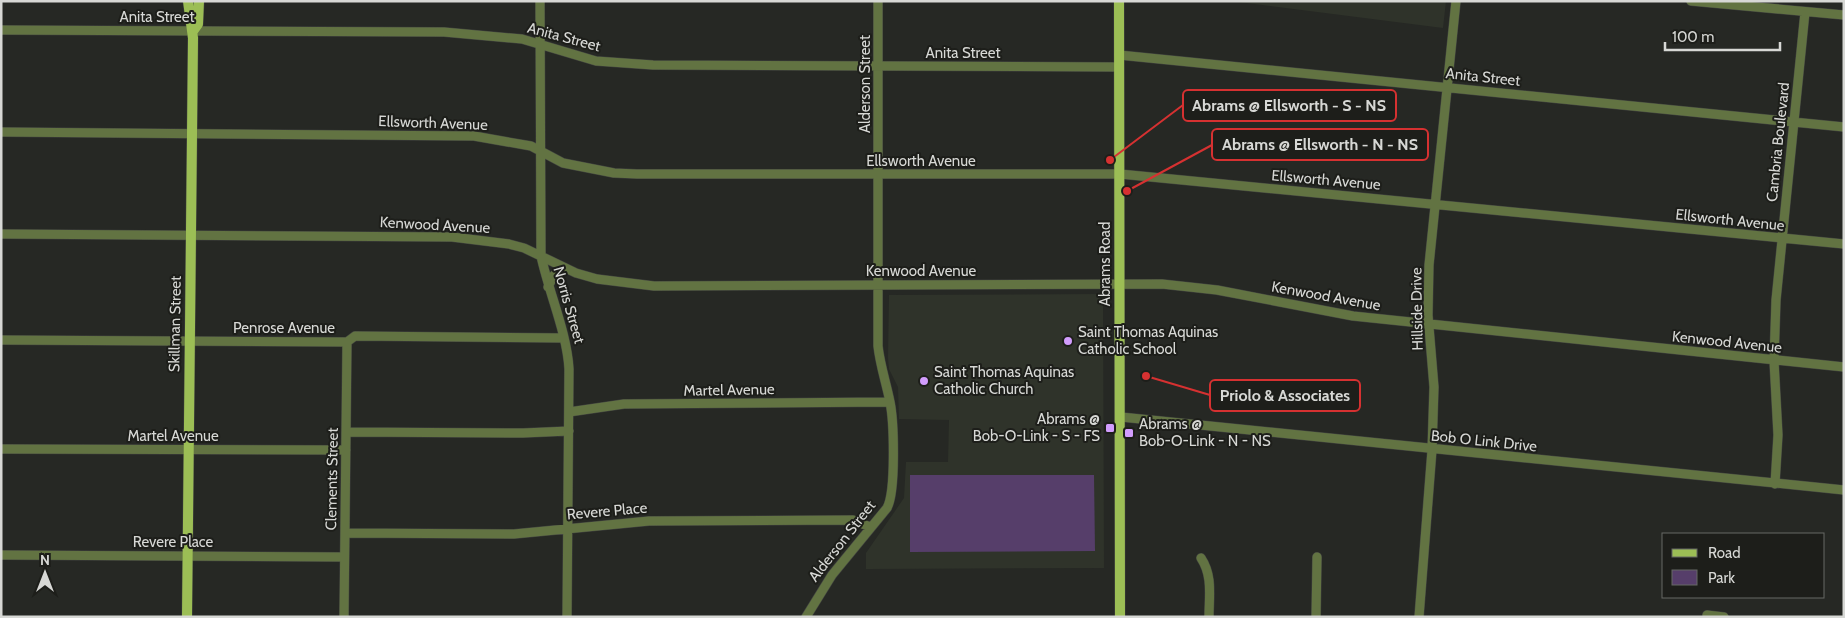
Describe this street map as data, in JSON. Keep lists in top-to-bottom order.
{
  "streets": {
    "main road": ["Abrams Road", "Skillman Street"],
    "street": [
      "Anita Street",
      "Alderson Street",
      "Ellsworth Avenue",
      "Cambria Boulevard",
      "Kenwood Avenue",
      "Norris Street",
      "Hillside Drive",
      "Penrose Avenue",
      "Martel Avenue",
      "Bob O Link Drive",
      "Clements Street",
      "Revere Place"
    ]
  },
  "crossings": [
    ["Anita Street", "Alderson Street"],
    ["Anita Street", "Cambria Boulevard"],
    ["Anita Street", "Abrams Road"],
    ["Anita Street", "Norris Street"],
    ["Anita Street", "Hillside Drive"],
    ["Anita Street", "Skillman Street"],
    ["Alderson Street", "Ellsworth Avenue"],
    ["Alderson Street", "Kenwood Avenue"],
    ["Alderson Street", "Martel Avenue"],
    ["Alderson Street", "Revere Place"],
    ["Ellsworth Avenue", "Cambria Boulevard"],
    ["Ellsworth Avenue", "Abrams Road"],
    ["Ellsworth Avenue", "Norris Street"],
    ["Ellsworth Avenue", "Hillside Drive"],
    ["Ellsworth Avenue", "Skillman Street"],
    ["Cambria Boulevard", "Kenwood Avenue"],
    ["Cambria Boulevard", "Bob O Link Drive"],
    ["Kenwood Avenue", "Abrams Road"],
    ["Kenwood Avenue", "Norris Street"],
    ["Kenwood Avenue", "Hillside Drive"],
    ["Kenwood Avenue", "Skillman Street"],
    ["Abrams Road", "Bob O Link Drive"],
    ["Norris Street", "Penrose Avenue"],
    ["Norris Street", "Martel Avenue"],
    ["Norris Street", "Revere Place"],
    ["Hillside Drive", "Bob O Link Drive"],
    ["Skillman Street", "Penrose Avenue"],
    ["Skillman Street", "Martel Avenue"],
    ["Skillman Street", "Revere Place"],
    ["Penrose Avenue", "Clements Street"],
    ["Martel Avenue", "Clements Street"],
    ["Clements Street", "Revere Place"]
  ],
  "places": {
    "other": [
      "Abrams @ Ellsworth - S - NS",
      "Abrams @ Ellsworth - N - NS",
      "Saint Thomas Aquinas Catholic School",
      "Priolo & Associates",
      "Saint Thomas Aquinas Catholic Church"
    ],
    "transit": ["Abrams @ Bob-O-Link - S - FS", "Abrams @ Bob-O-Link - N - NS"]
  },
  "legend": ["Road", "Park"],
  "scale_bar": "100 m",
  "north": "top"
}
